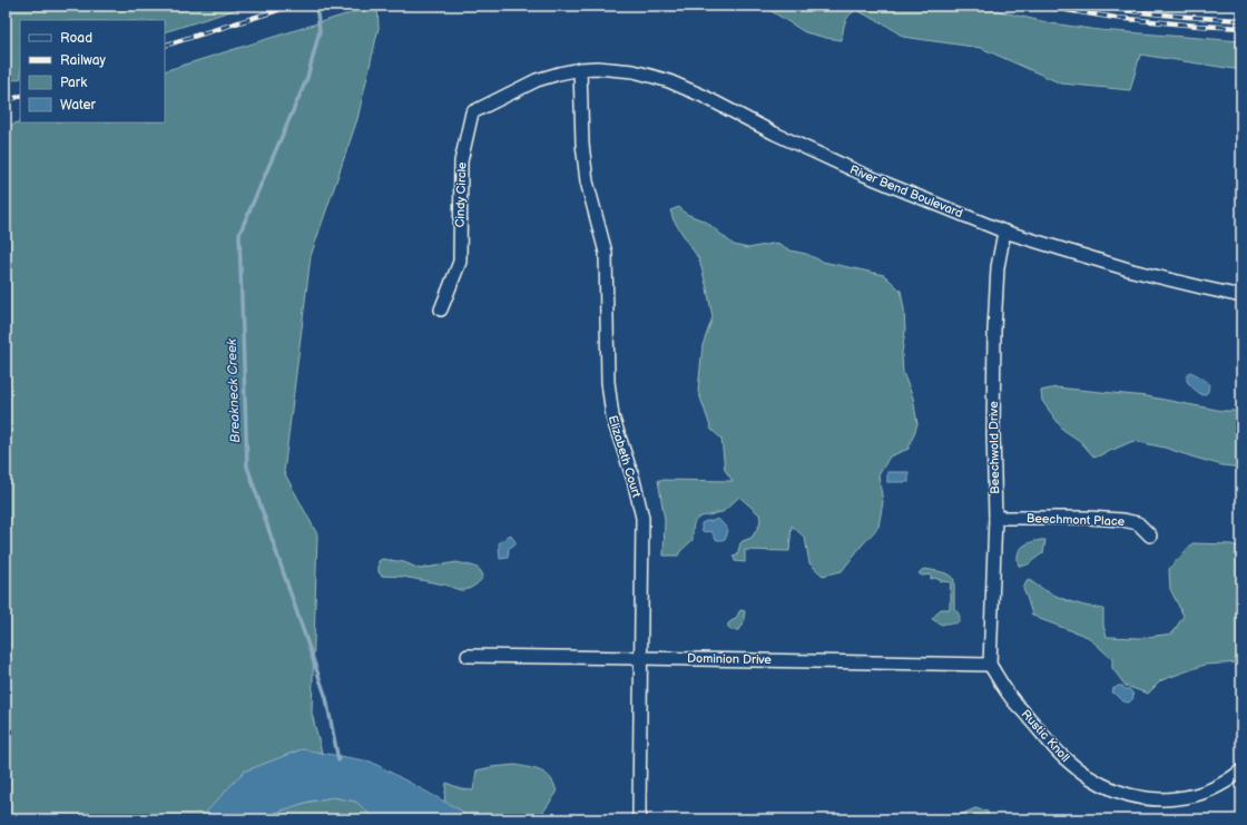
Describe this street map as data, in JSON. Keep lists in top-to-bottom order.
{
  "streets": {
    "street": [
      "River Bend Boulevard",
      "Cindy Circle",
      "Beechwold Drive",
      "Elizabeth Court",
      "Beechmont Place",
      "Dominion Drive",
      "Rustic Knoll"
    ]
  },
  "crossings": [
    ["River Bend Boulevard", "Cindy Circle"],
    ["River Bend Boulevard", "Beechwold Drive"],
    ["River Bend Boulevard", "Elizabeth Court"],
    ["Cindy Circle", "Elizabeth Court"],
    ["Beechwold Drive", "Beechmont Place"],
    ["Beechwold Drive", "Dominion Drive"],
    ["Beechwold Drive", "Rustic Knoll"],
    ["Elizabeth Court", "Dominion Drive"],
    ["Dominion Drive", "Rustic Knoll"]
  ],
  "water": ["Breakneck Creek"],
  "legend": [
    "Road",
    "Railway",
    "Park",
    "Water"
  ]
}
